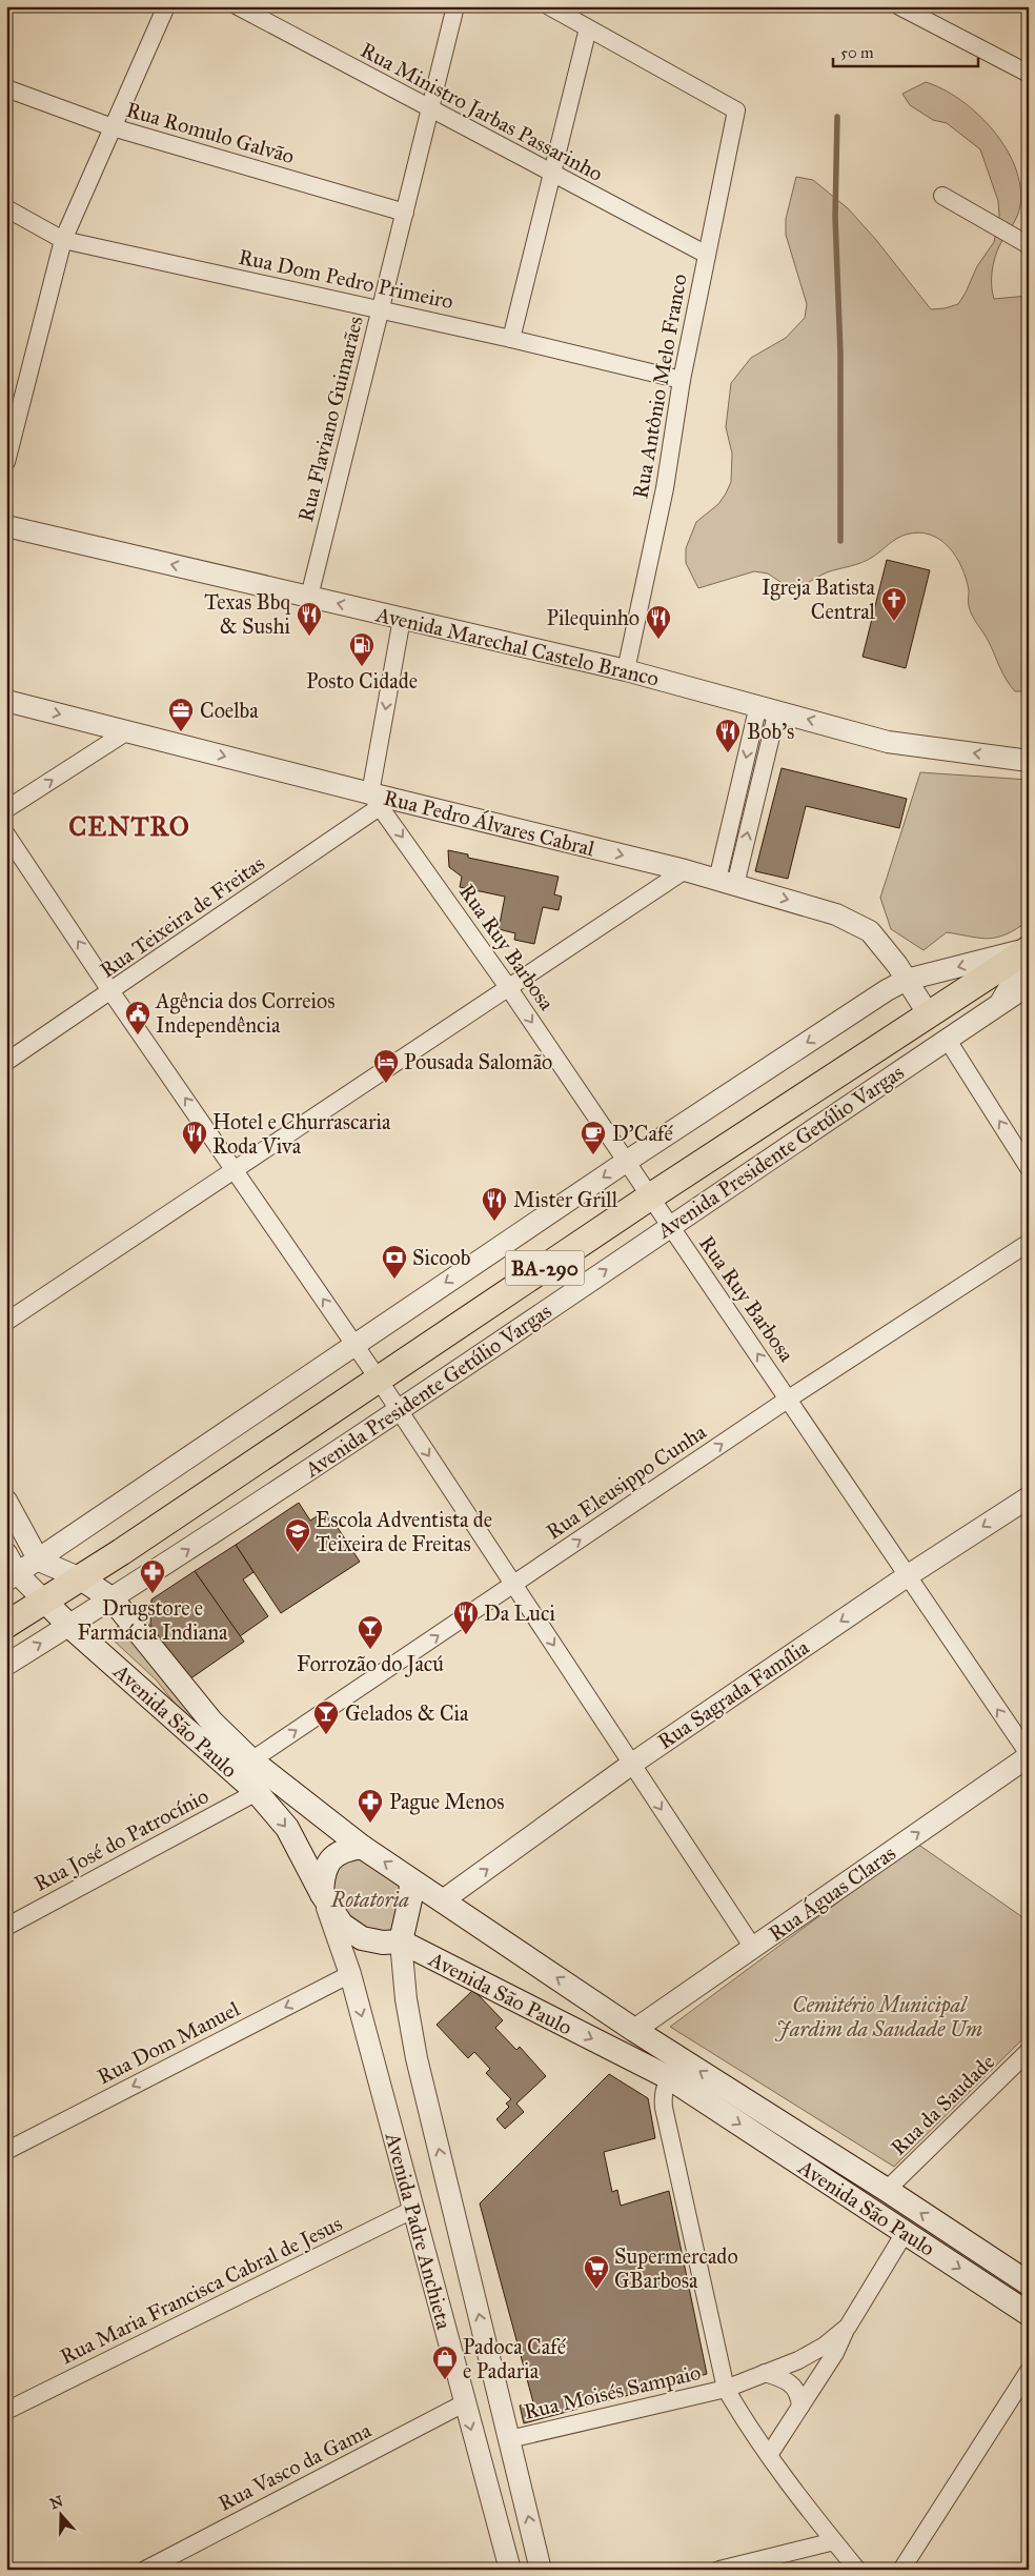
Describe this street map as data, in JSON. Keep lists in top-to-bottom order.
{
  "streets": {
    "main road": ["Avenida Presidente Getúlio Vargas", "BA-290", "Avenida São Paulo"],
    "street": [
      "Rua Ministro Jarbas Passarinho",
      "Rua Romulo Galvão",
      "Rua Dom Pedro Primeiro",
      "Rua Antônio Melo Franco",
      "Rua Flaviano Guimarães",
      "Avenida Marechal Castelo Branco",
      "Rua Pedro Álvares Cabral",
      "Rua Teixeira de Freitas",
      "Rua Ruy Barbosa",
      "Rua Eleusippo Cunha",
      "Rua Sagrada Família",
      "Rua José do Patrocínio",
      "Rua Águas Claras",
      "Rua Dom Manuel",
      "Rua da Saudade",
      "Avenida Padre Anchieta",
      "Rua Maria Francisca Cabral de Jesus",
      "Rua Moisés Sampaio",
      "Rua Vasco da Gama"
    ]
  },
  "crossings": [
    ["Rua Ministro Jarbas Passarinho", "Rua Antônio Melo Franco"],
    ["Rua Ministro Jarbas Passarinho", "Rua Flaviano Guimarães"],
    ["Rua Romulo Galvão", "Rua Flaviano Guimarães"],
    ["Rua Dom Pedro Primeiro", "Rua Antônio Melo Franco"],
    ["Rua Dom Pedro Primeiro", "Rua Flaviano Guimarães"],
    ["Rua Antônio Melo Franco", "Avenida Marechal Castelo Branco"],
    ["Rua Flaviano Guimarães", "Avenida Marechal Castelo Branco"],
    ["Rua Pedro Álvares Cabral", "Rua Teixeira de Freitas"],
    ["Rua Pedro Álvares Cabral", "Rua Ruy Barbosa"],
    ["Rua Pedro Álvares Cabral", "Avenida Presidente Getúlio Vargas"],
    ["Rua Teixeira de Freitas", "Rua Ruy Barbosa"],
    ["Rua Ruy Barbosa", "Avenida Presidente Getúlio Vargas"],
    ["Rua Ruy Barbosa", "Rua Eleusippo Cunha"],
    ["Rua Ruy Barbosa", "Rua Sagrada Família"],
    ["Rua Ruy Barbosa", "Rua Águas Claras"],
    ["Avenida Presidente Getúlio Vargas", "Avenida São Paulo"],
    ["Rua Eleusippo Cunha", "Avenida São Paulo"],
    ["Rua Sagrada Família", "Avenida São Paulo"],
    ["Avenida São Paulo", "Rua José do Patrocínio"],
    ["Avenida São Paulo", "Rua Águas Claras"],
    ["Avenida São Paulo", "Rua da Saudade"],
    ["Avenida São Paulo", "Avenida Padre Anchieta"],
    ["Rua Dom Manuel", "Avenida Padre Anchieta"],
    ["Avenida Padre Anchieta", "Rua Maria Francisca Cabral de Jesus"],
    ["Avenida Padre Anchieta", "Rua Moisés Sampaio"],
    ["Avenida Padre Anchieta", "Rua Vasco da Gama"]
  ],
  "one_way": [
    "Avenida Marechal Castelo Branco",
    "Rua Pedro Álvares Cabral",
    "Rua Eleusippo Cunha",
    "Rua Águas Claras",
    "Rua Dom Manuel"
  ],
  "districts": ["CENTRO"],
  "parks": ["Rotatoria", "Cemitério Municipal Jardim da Saudade Um"],
  "places": {
    "church": ["Igreja Batista Central"],
    "restaurant": [
      "Texas Bbq & Sushi",
      "Pilequinho",
      "Bob's",
      "Hotel e Churrascaria Roda Viva",
      "Mister Grill",
      "Da Luci"
    ],
    "fuel station": ["Posto Cidade"],
    "office": ["Coelba"],
    "public building": ["Agência dos Correios Independência"],
    "hotel": ["Pousada Salomão"],
    "cafe": ["D'Café"],
    "bank": ["Sicoob"],
    "school or university": ["Escola Adventista de Teixeira de Freitas"],
    "pharmacy": ["Drugstore e Farmácia Indiana", "Pague Menos"],
    "bar": ["Forrozão do Jacú", "Gelados & Cia"],
    "supermarket": ["Supermercado GBarbosa"],
    "shop": ["Padoca Café e Padaria"]
  },
  "scale_bar": "50 m",
  "north": "top"
}
